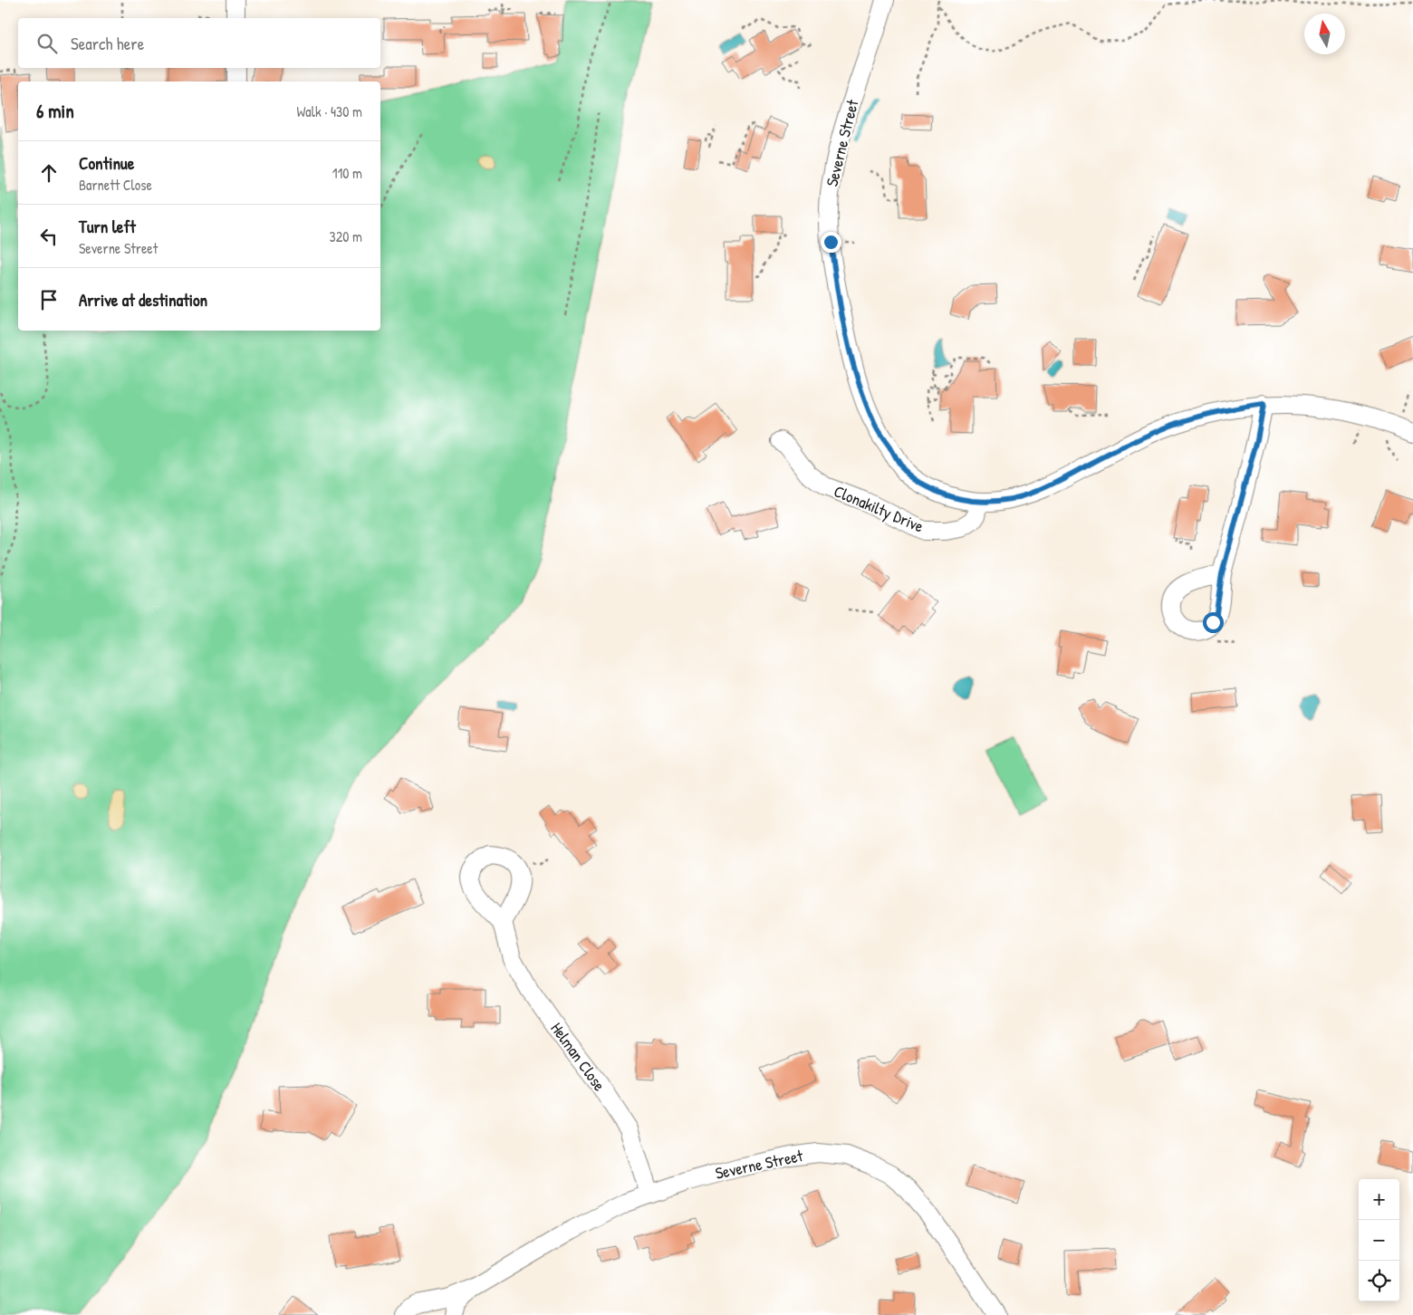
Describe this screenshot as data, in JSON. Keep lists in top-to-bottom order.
{
  "streets": {
    "street": ["Severne Street", "Clonakilty Drive", "Helman Close"]
  },
  "crossings": [
    ["Severne Street", "Clonakilty Drive"],
    ["Severne Street", "Helman Close"]
  ],
  "north": "top",
  "page": {
    "search": "Search here",
    "heading": ["6 min", "Walk · 430 m"],
    "list": [
      ["Continue", "Barnett Close", "110 m"],
      ["Turn left", "Severne Street", "320 m"],
      "Arrive at destination"
    ],
    "map_buttons": ["+", "−"]
  }
}
